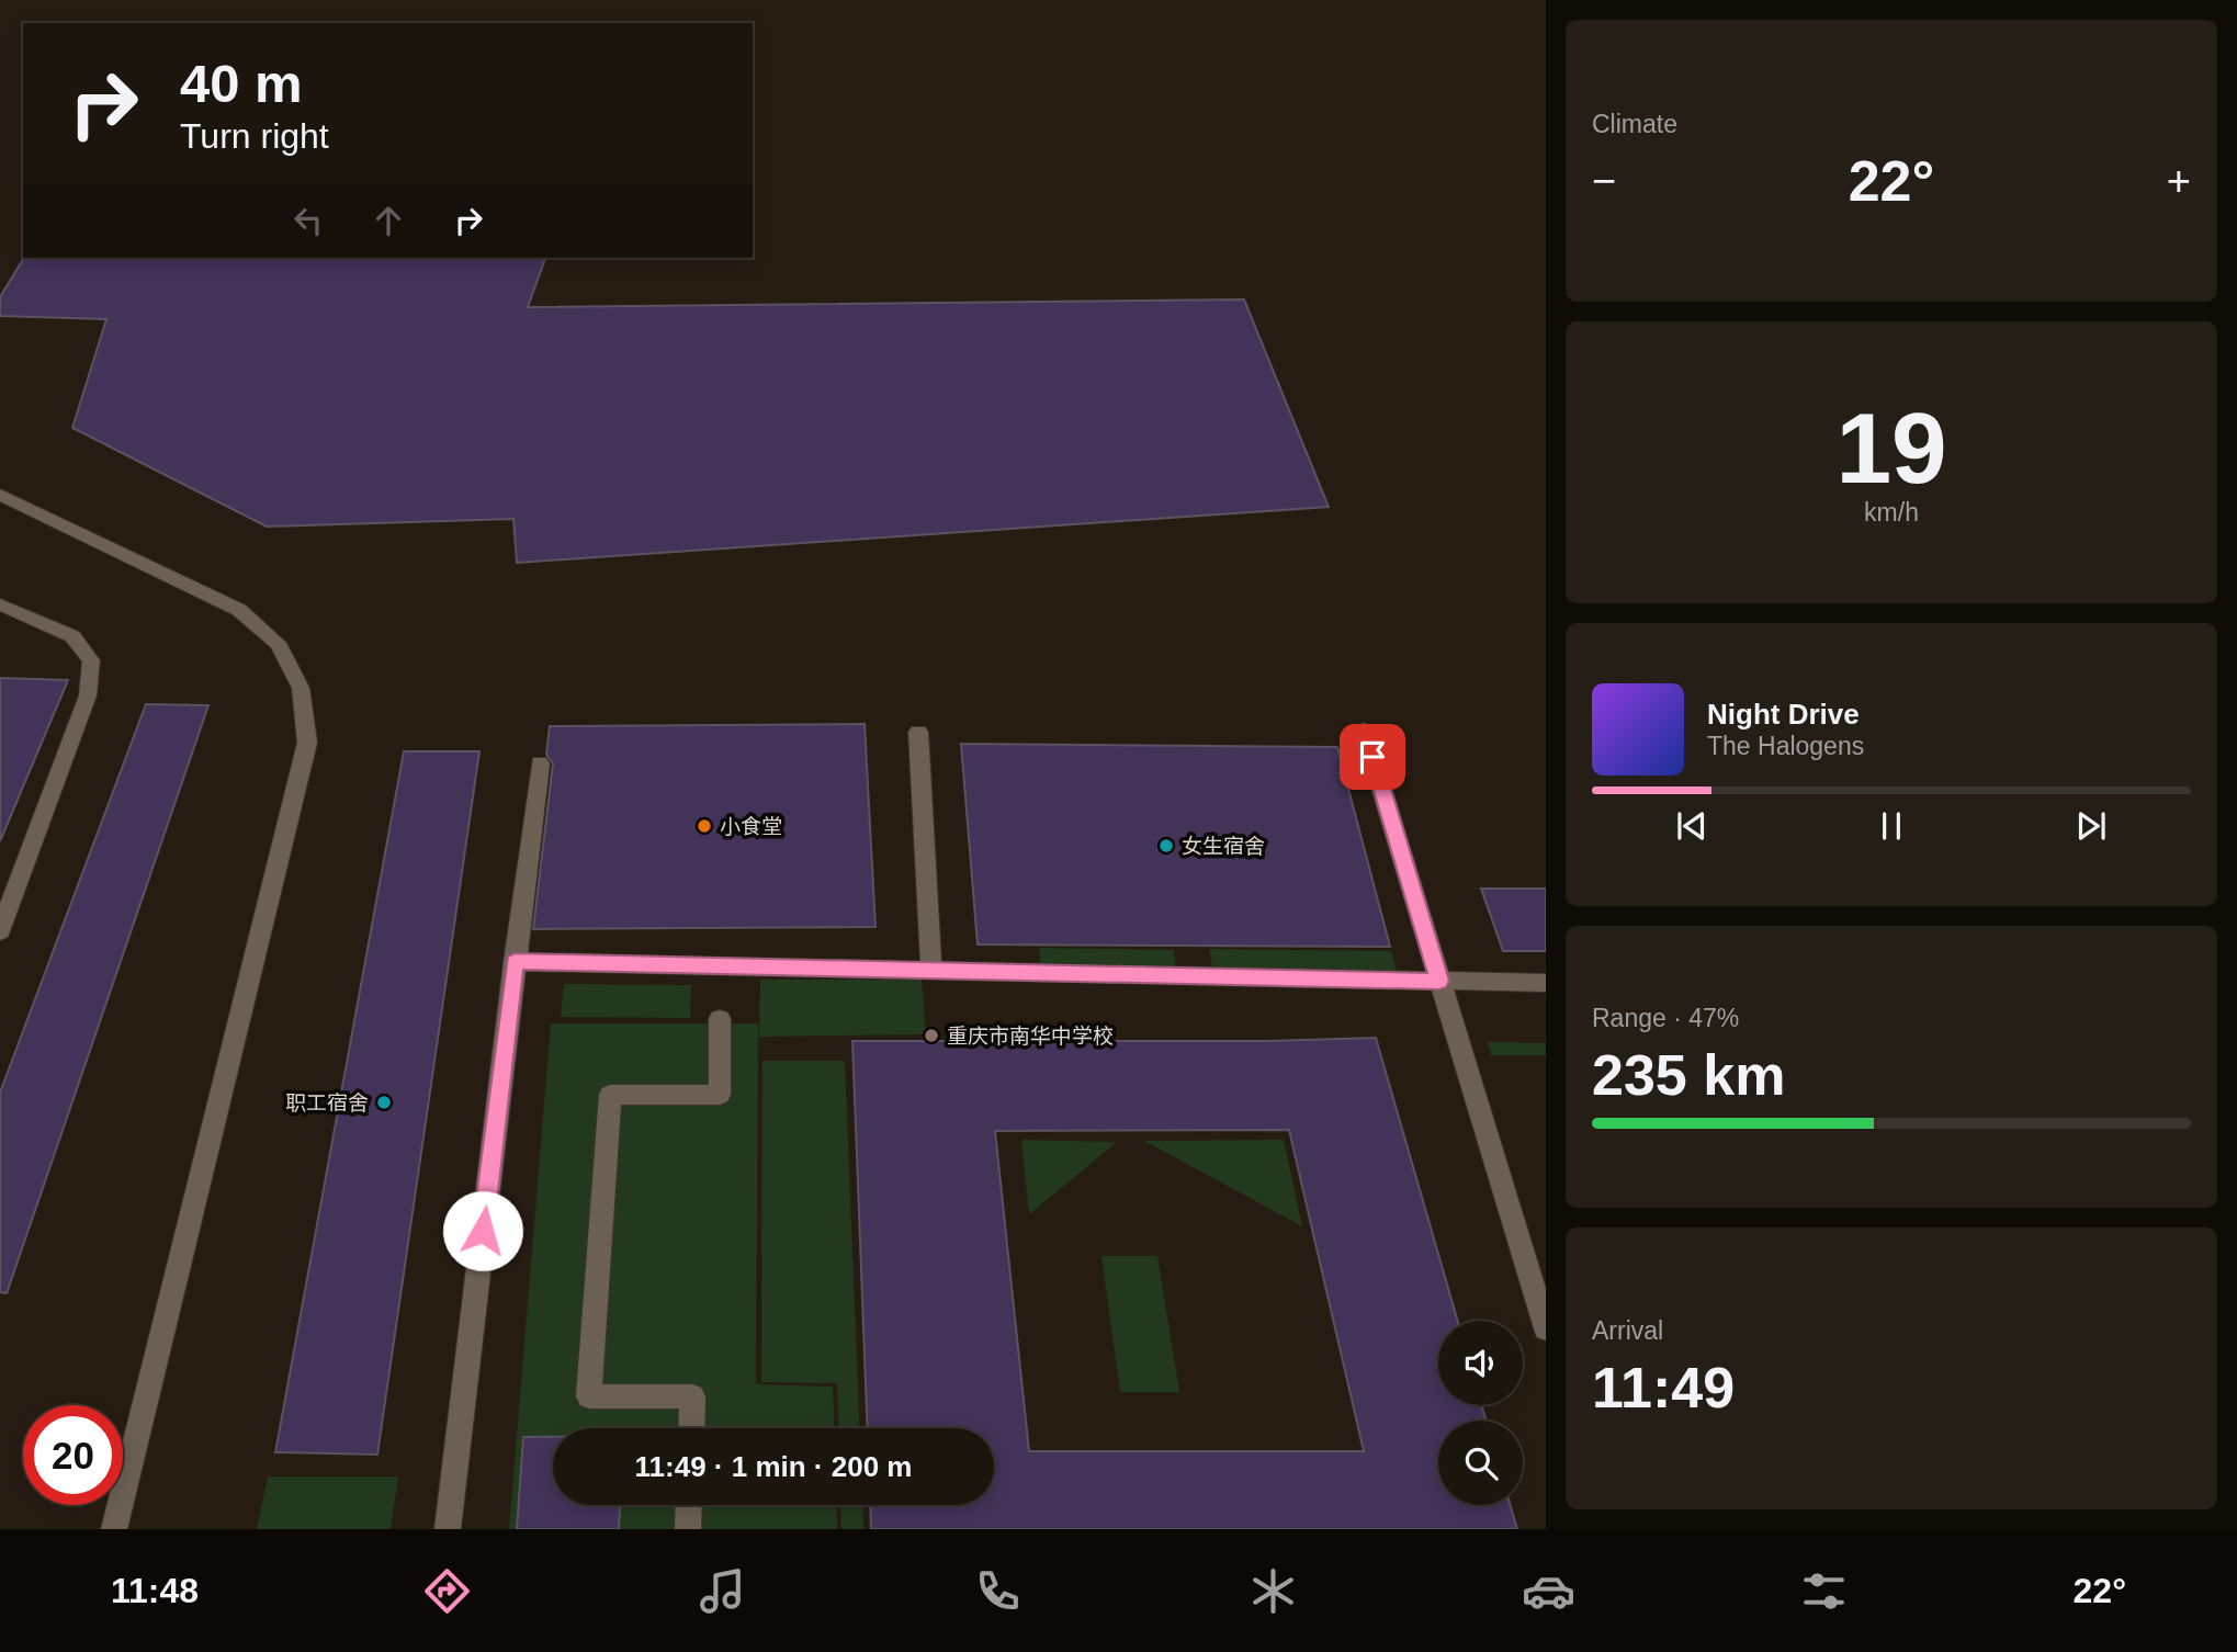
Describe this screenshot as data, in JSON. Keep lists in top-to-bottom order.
{
  "places": [
    "小食堂",
    "女生宿舍",
    "重庆市南华中学校",
    "职工宿舍"
  ],
  "page": {
    "tile": [
      "Climate",
      ["19", "km/h"],
      ["Range · 47%", "235 km"],
      ["Arrival", "11:49"]
    ],
    "turn": ["40 m", "Turn right"],
    "heat": ["−", "22°", "+"],
    "song": ["Night Drive", "The Halogens"],
    "limit": "20",
    "trip": "11:49 · 1 min · 200 m",
    "tabs": ["11:48", "22°"]
  }
}
